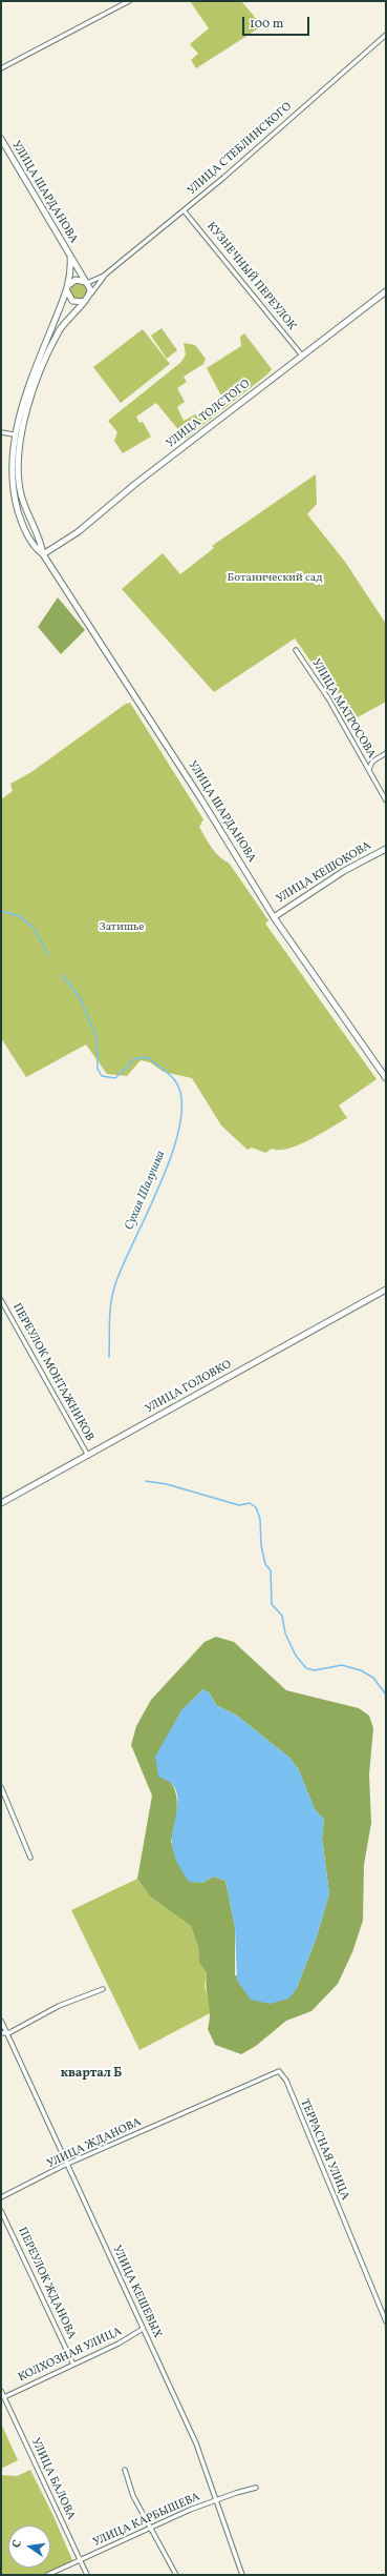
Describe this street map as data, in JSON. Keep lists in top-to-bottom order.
{
  "streets": {
    "main road": [
      "УЛИЦА ШАРДАНОВА",
      "УЛИЦА ТОЛСТОГО",
      "УЛИЦА КЕШОКОВА",
      "УЛИЦА ГОЛОВКО"
    ],
    "street": [
      "УЛИЦА СТЕБЛИНСКОГО",
      "КУЗНЕЧНЫЙ ПЕРЕУЛОК",
      "УЛИЦА МАТРОСОВА",
      "ПЕРЕУЛОК МОНТАЖНИКОВ",
      "УЛИЦА ЖДАНОВА",
      "ТЕРРАСНАЯ УЛИЦА",
      "ПЕРЕУЛОК ЖДАНОВА",
      "УЛИЦА КЕШЕВЫХ",
      "КОЛХОЗНАЯ УЛИЦА",
      "УЛИЦА БАЛОВА",
      "УЛИЦА КАРБЫШЕВА"
    ]
  },
  "crossings": [
    ["УЛИЦА СТЕБЛИНСКОГО", "КУЗНЕЧНЫЙ ПЕРЕУЛОК"],
    ["УЛИЦА ШАРДАНОВА", "УЛИЦА ТОЛСТОГО"],
    ["УЛИЦА ШАРДАНОВА", "УЛИЦА КЕШОКОВА"],
    ["КУЗНЕЧНЫЙ ПЕРЕУЛОК", "УЛИЦА ТОЛСТОГО"],
    ["ПЕРЕУЛОК МОНТАЖНИКОВ", "УЛИЦА ГОЛОВКО"],
    ["УЛИЦА ЖДАНОВА", "ТЕРРАСНАЯ УЛИЦА"],
    ["УЛИЦА ЖДАНОВА", "УЛИЦА КЕШЕВЫХ"],
    ["ПЕРЕУЛОК ЖДАНОВА", "КОЛХОЗНАЯ УЛИЦА"],
    ["УЛИЦА КЕШЕВЫХ", "КОЛХОЗНАЯ УЛИЦА"],
    ["УЛИЦА КЕШЕВЫХ", "УЛИЦА КАРБЫШЕВА"],
    ["КОЛХОЗНАЯ УЛИЦА", "УЛИЦА БАЛОВА"],
    ["УЛИЦА БАЛОВА", "УЛИЦА КАРБЫШЕВА"]
  ],
  "districts": ["квартал Б"],
  "water": ["Сухая Шалушка"],
  "parks": ["Ботанический сад", "Затишье"],
  "scale_bar": "100 m",
  "north": "left"
}
